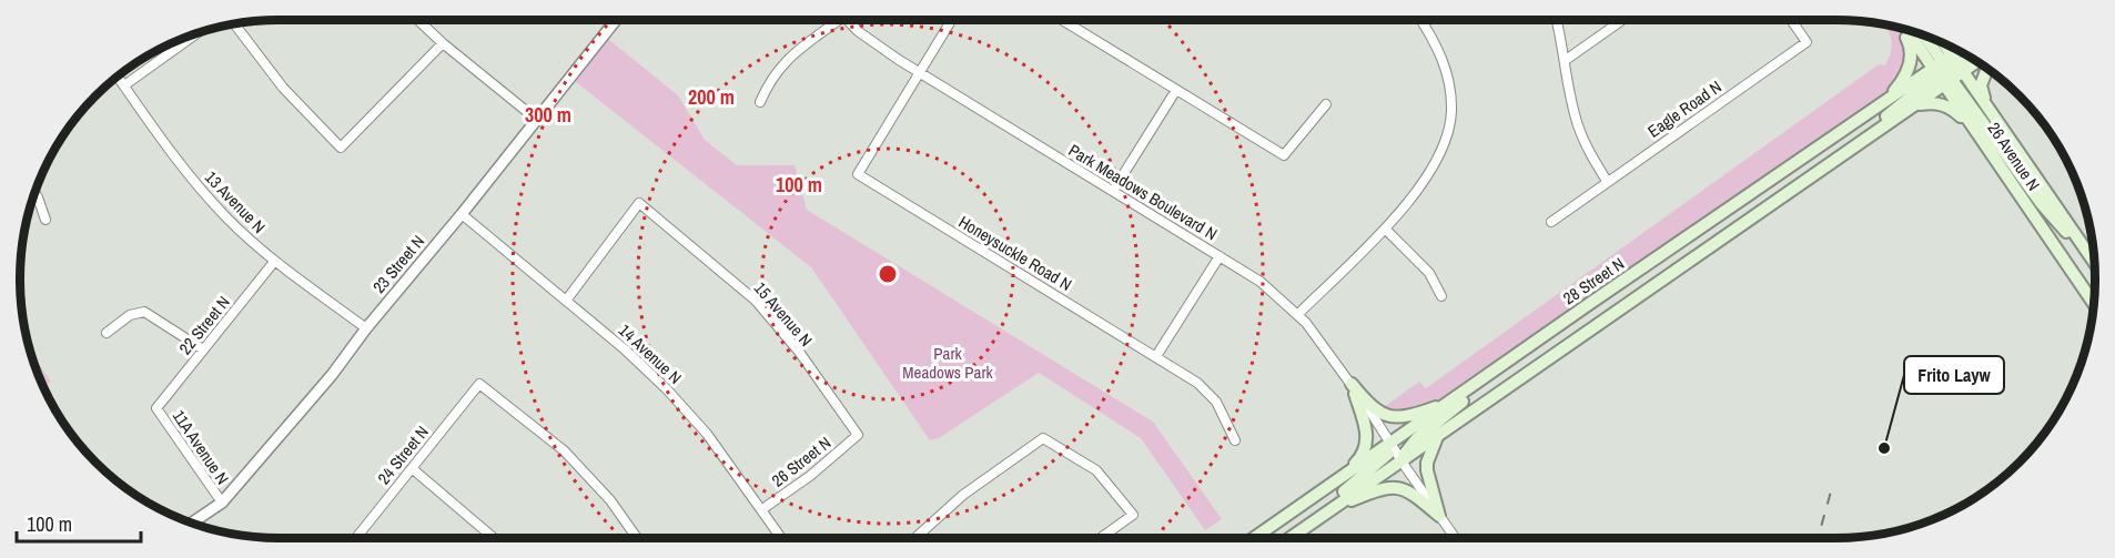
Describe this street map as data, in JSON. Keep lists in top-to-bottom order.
{
  "streets": {
    "main road": ["26 Avenue N", "28 Street N"],
    "street": [
      "Eagle Road N",
      "Park Meadows Boulevard N",
      "13 Avenue N",
      "Honeysuckle Road N",
      "23 Street N",
      "15 Avenue N",
      "22 Street N",
      "14 Avenue N",
      "11A Avenue N",
      "24 Street N",
      "26 Street N"
    ]
  },
  "crossings": [
    ["26 Avenue N", "28 Street N"],
    ["Park Meadows Boulevard N", "Honeysuckle Road N"],
    ["Park Meadows Boulevard N", "28 Street N"],
    ["13 Avenue N", "23 Street N"],
    ["13 Avenue N", "22 Street N"],
    ["23 Street N", "14 Avenue N"],
    ["23 Street N", "11A Avenue N"],
    ["15 Avenue N", "14 Avenue N"],
    ["15 Avenue N", "26 Street N"],
    ["22 Street N", "11A Avenue N"],
    ["14 Avenue N", "26 Street N"]
  ],
  "parks": ["Park Meadows Park"],
  "places": ["Frito Layw"],
  "scale_bar": "100 m",
  "rings": ["200 m", "300 m", "100 m"]
}
